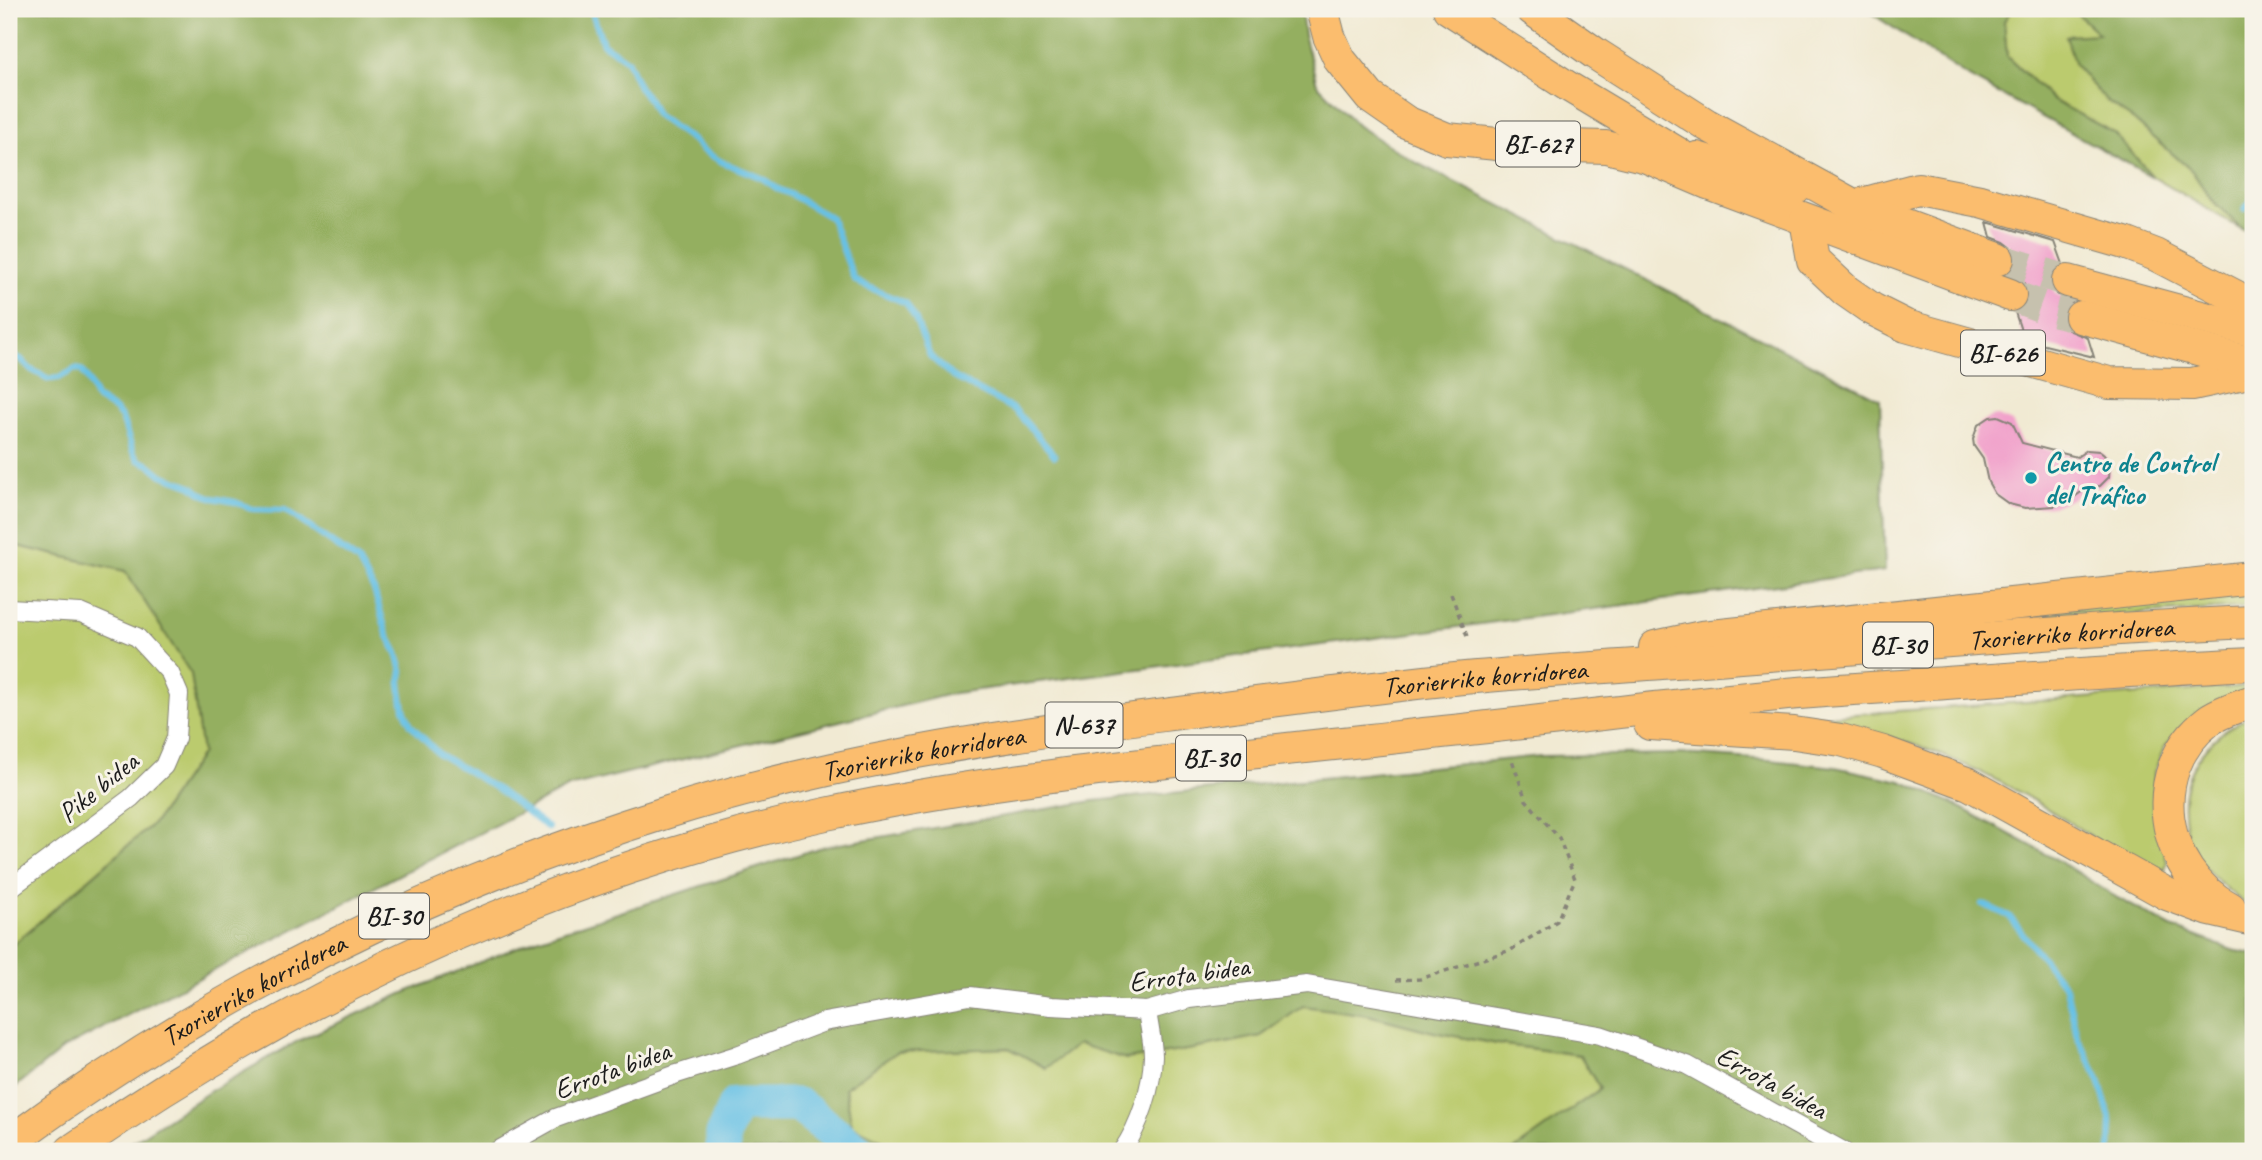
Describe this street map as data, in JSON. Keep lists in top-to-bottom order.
{
  "streets": {
    "highway": [
      "BI-627",
      "BI-626",
      "Txorierriko korridorea",
      "BI-30",
      "N-637"
    ],
    "street": ["Pike bidea", "Errota bidea"]
  },
  "crossings": [
    ["BI-627", "BI-626"]
  ],
  "places": ["Centro de Control del Tráfico"]
}
